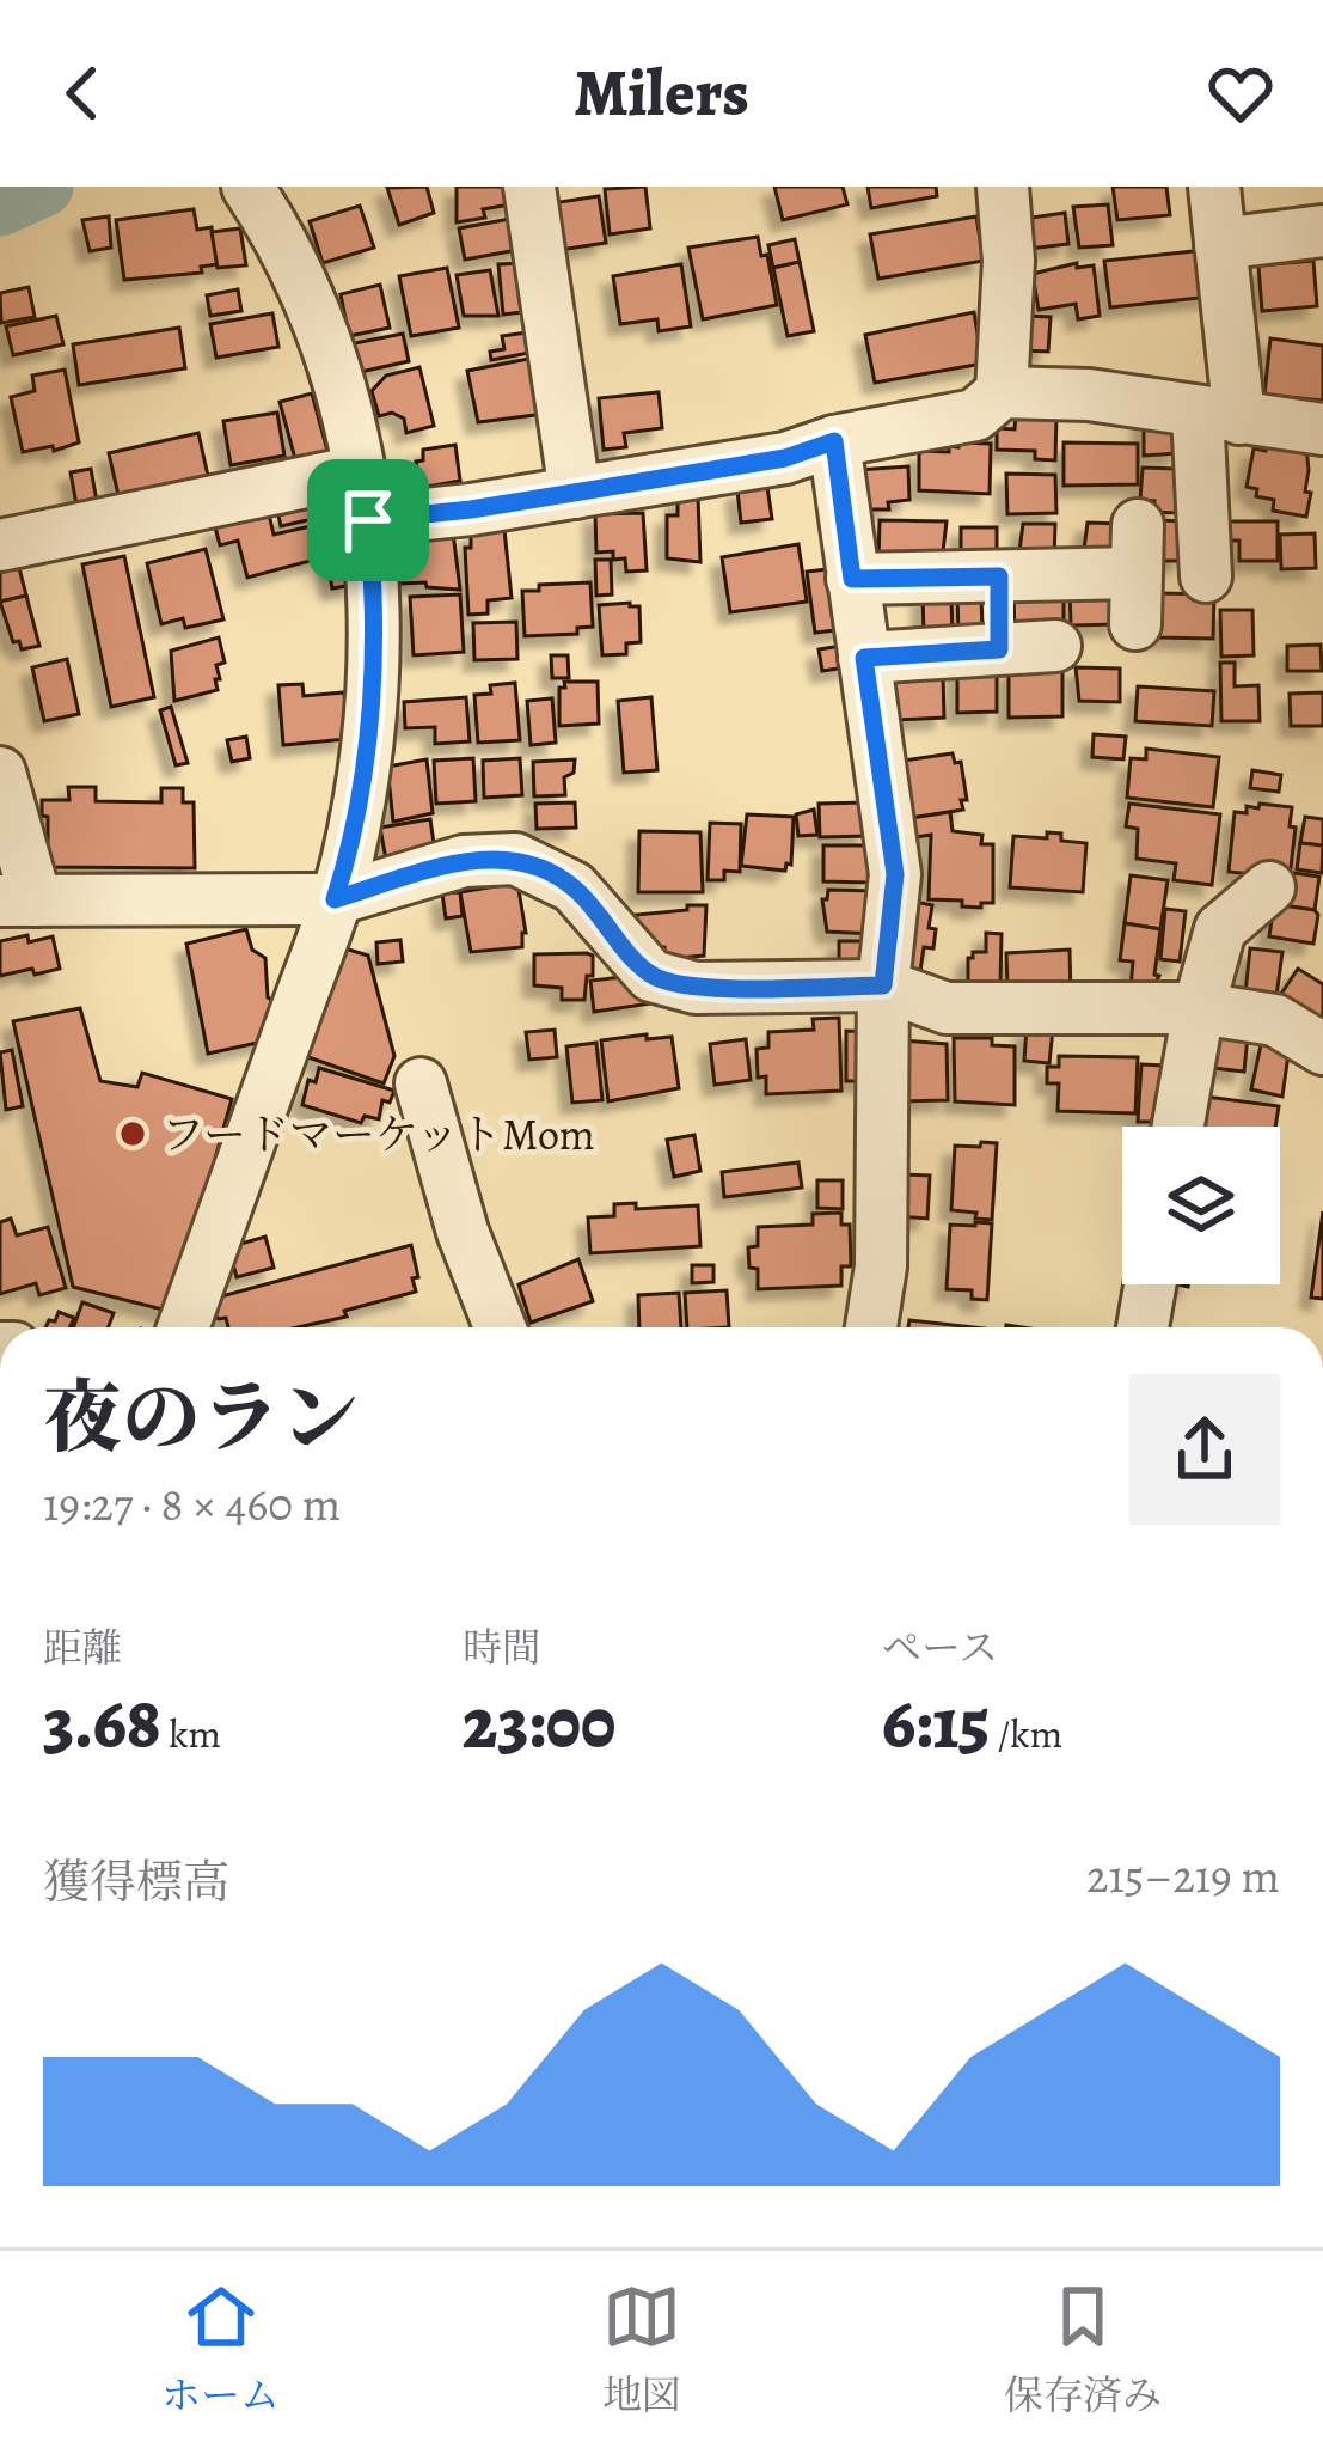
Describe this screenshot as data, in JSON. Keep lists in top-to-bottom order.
{
  "places": ["フードマーケットMom"],
  "page": {
    "header": "Milers",
    "heading": ["夜のラン", "19:27 · 8 × 460 m"],
    "stats": [
      ["距離", "3.68 km"],
      ["時間", "23:00"],
      ["ペース", "6:15 /km"]
    ],
    "chart": ["獲得標高", "215–219 m"],
    "tabs": ["ホーム", "地図", "保存済み"]
  }
}
